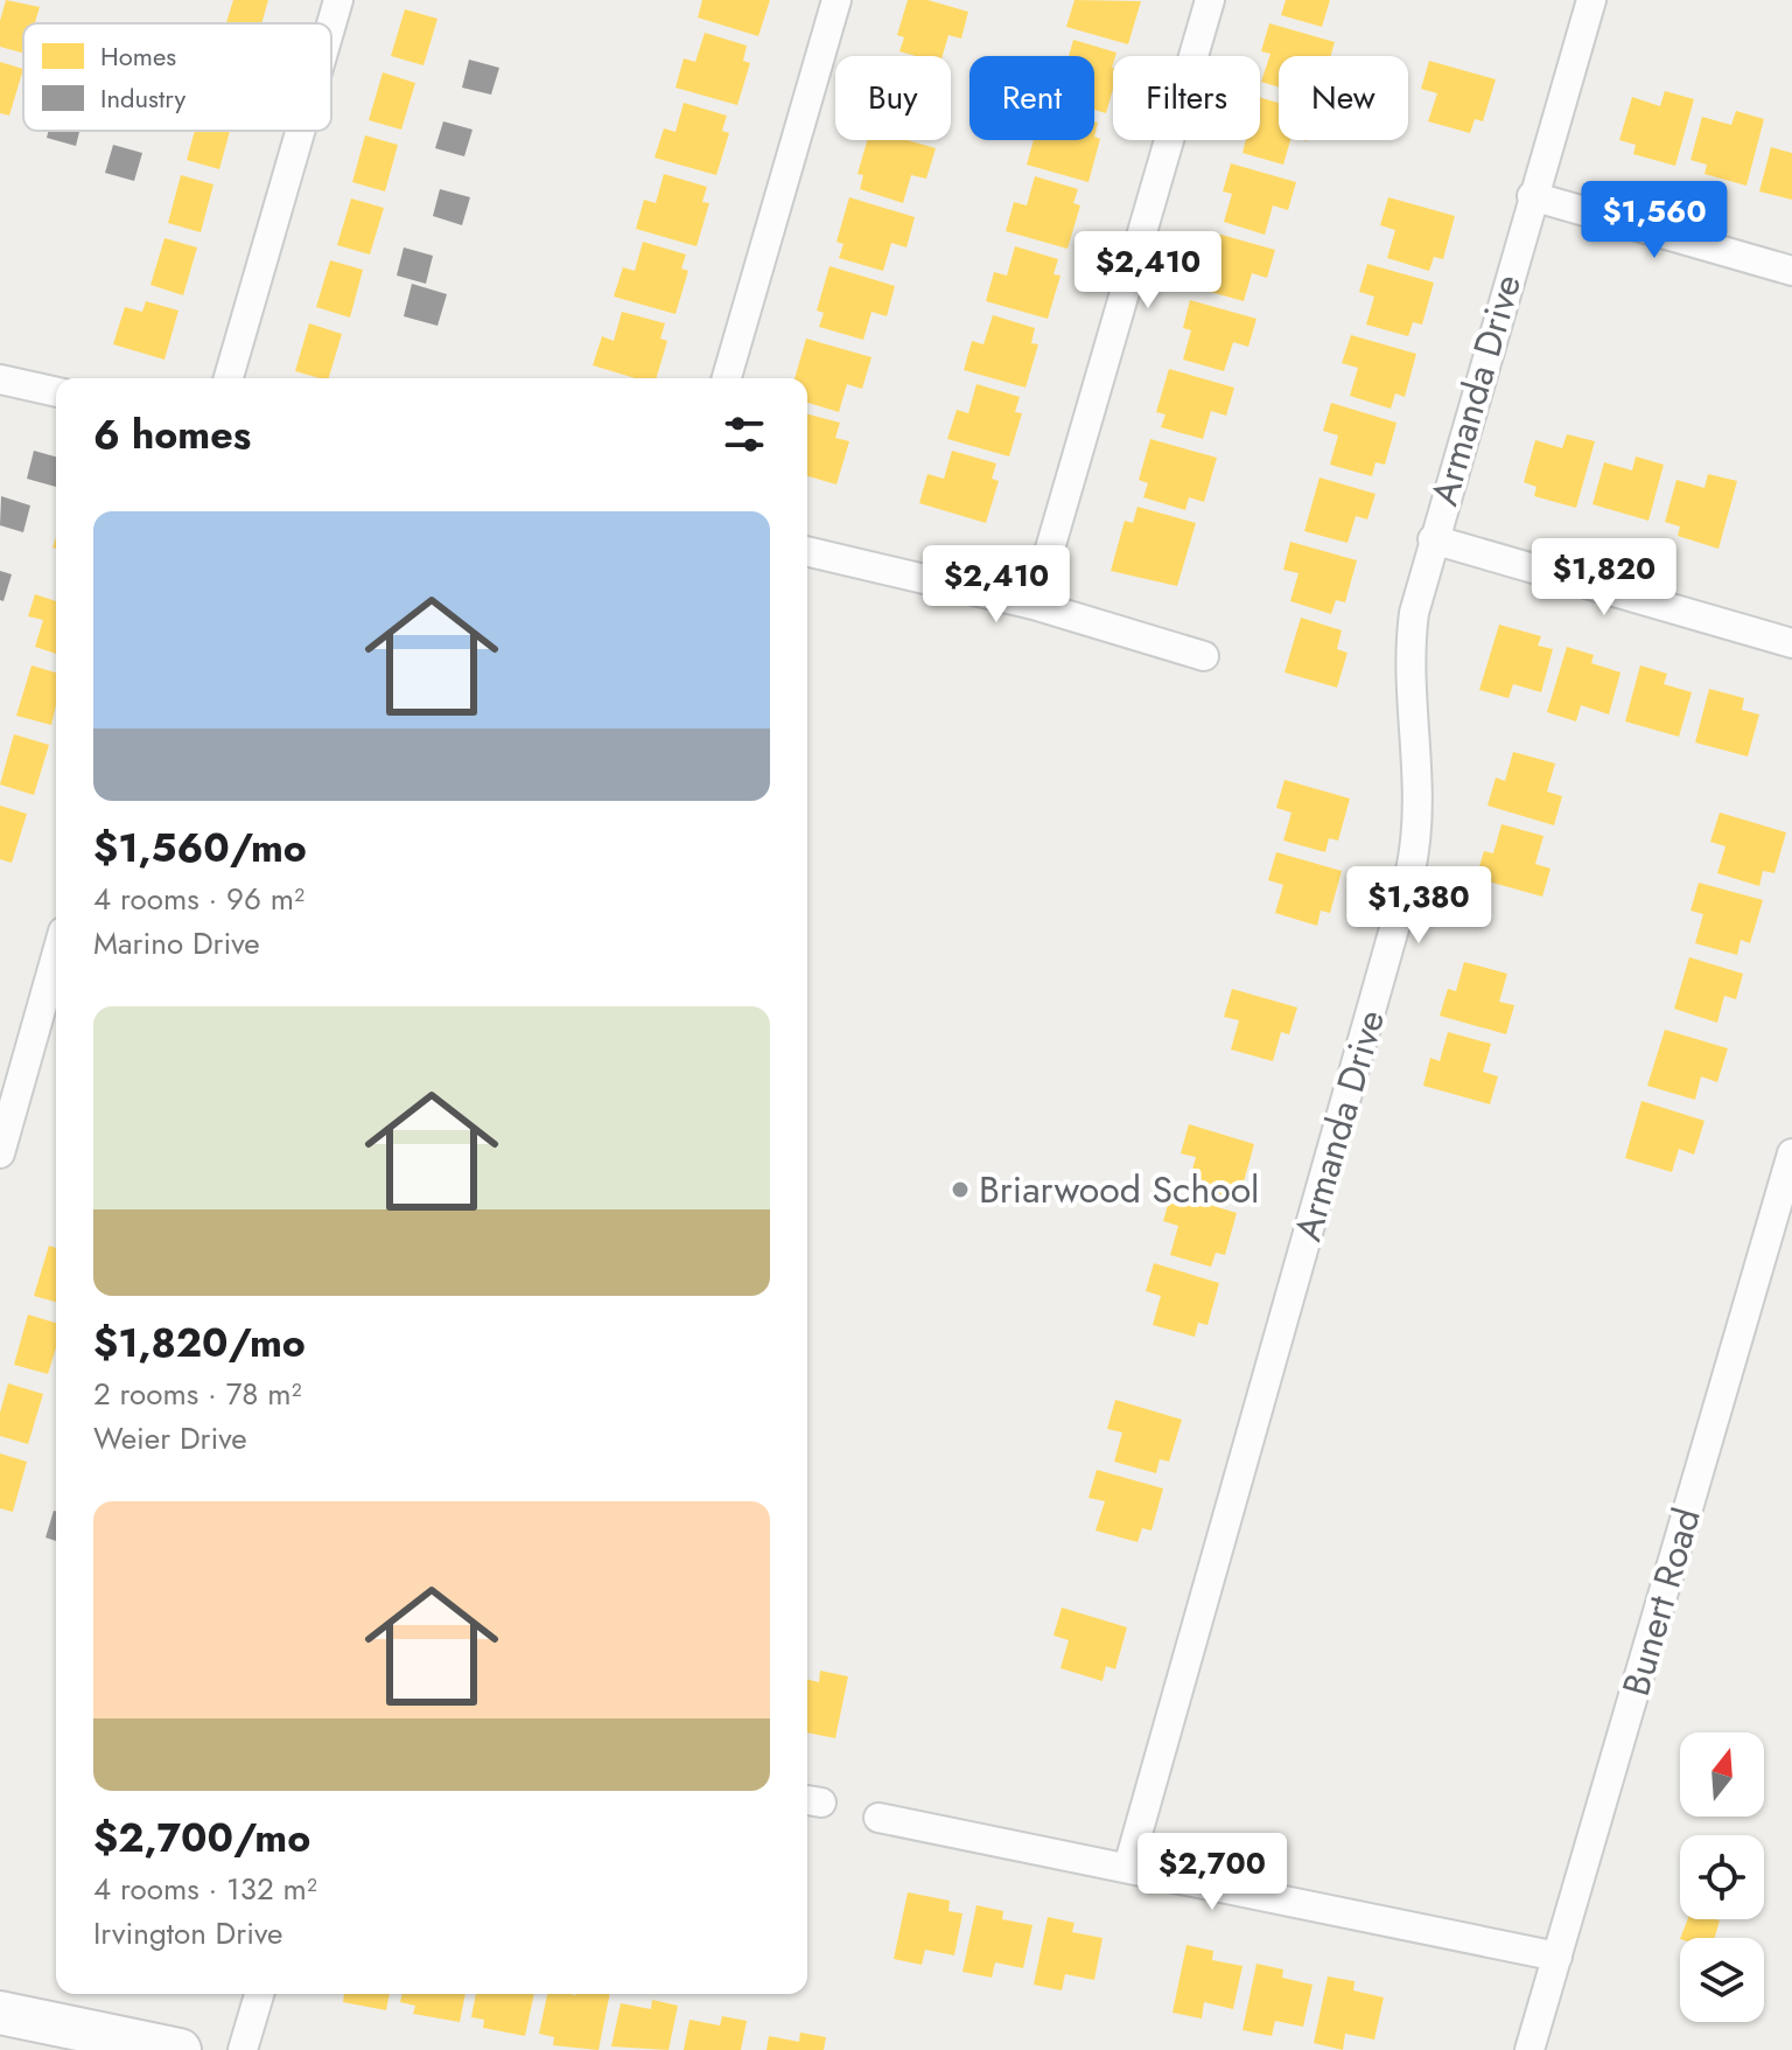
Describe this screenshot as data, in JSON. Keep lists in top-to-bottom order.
{
  "streets": {
    "street": ["Armanda Drive", "Bunert Road"]
  },
  "places": ["Briarwood School"],
  "legend": ["Homes", "Industry"],
  "north": "top",
  "page": {
    "chip": [
      "Buy",
      "Rent",
      "Filters",
      "New"
    ],
    "price": [
      "$1,560",
      "$2,410",
      "$1,820",
      "$2,410",
      "$1,380",
      "$2,700"
    ],
    "heading": "6 homes",
    "list": [
      {
        "name": "$1,560/mo",
        "note": "4 rooms · 96 m² · Marino Drive"
      },
      {
        "name": "$1,820/mo",
        "note": "2 rooms · 78 m² · Weier Drive"
      },
      {
        "name": "$2,700/mo",
        "note": "4 rooms · 132 m² · Irvington Drive"
      }
    ]
  }
}
